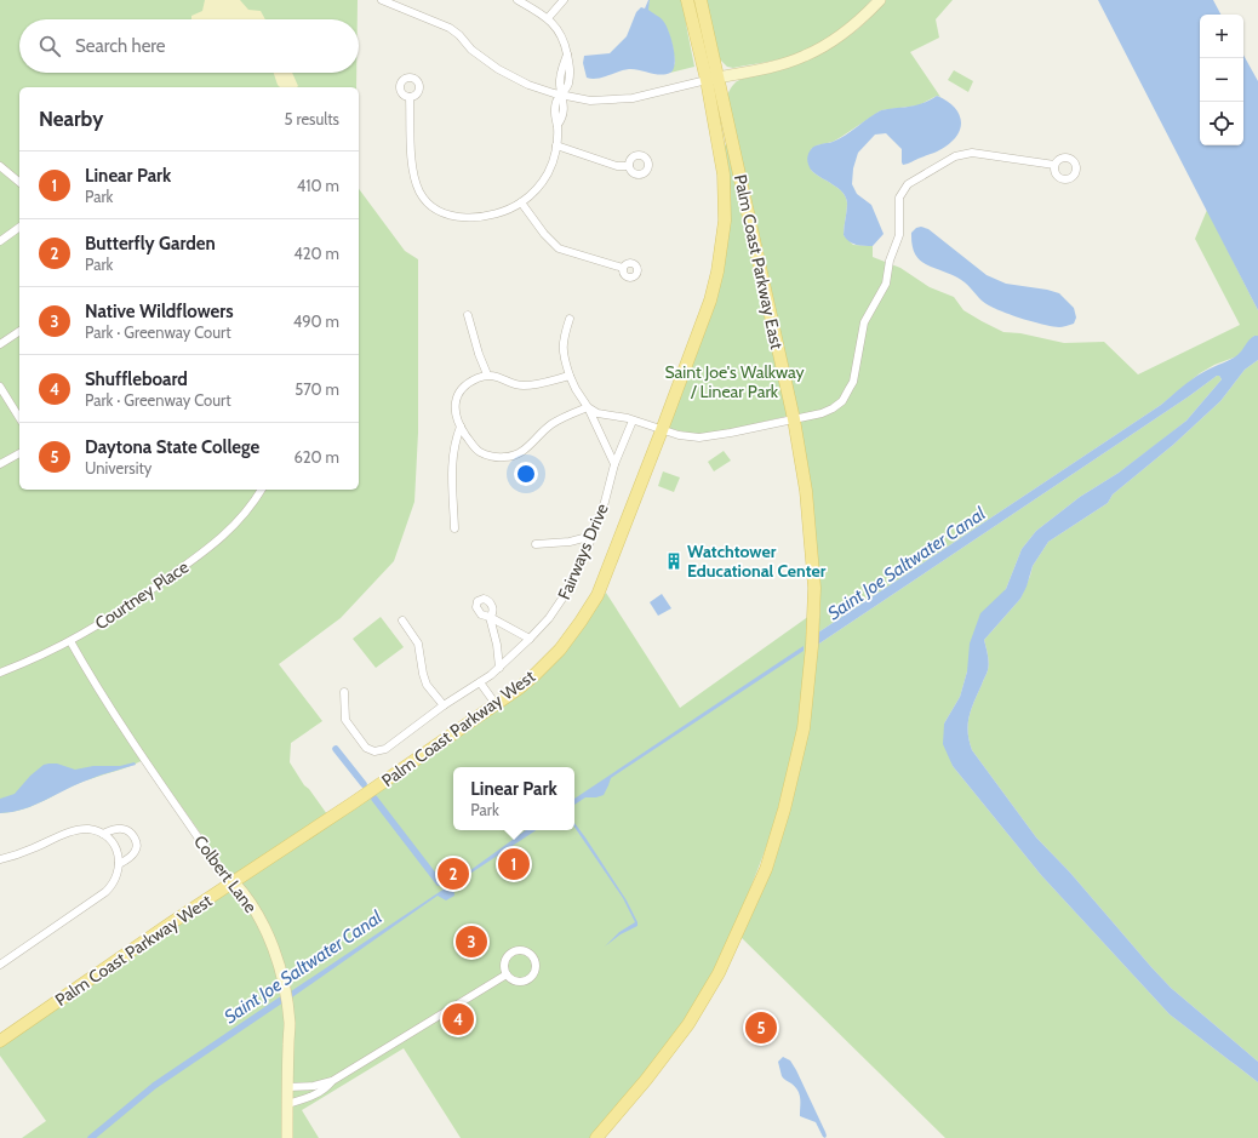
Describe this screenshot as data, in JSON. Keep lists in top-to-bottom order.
{
  "streets": {
    "main road": ["Palm Coast Parkway East", "Palm Coast Parkway West"],
    "street": ["Fairways Drive", "Courtney Place", "Colbert Lane"]
  },
  "crossings": [
    ["Courtney Place", "Colbert Lane"],
    ["Palm Coast Parkway West", "Colbert Lane"]
  ],
  "water": ["Saint Joe Saltwater Canal"],
  "parks": ["Saint Joe's Walkway / Linear Park"],
  "places": {
    "building": ["Watchtower Educational Center"]
  },
  "page": {
    "map_buttons": ["+", "−"],
    "search": "Search here",
    "heading": ["Nearby", "5 results"],
    "list": [
      {
        "mark": "1",
        "name": "Linear Park",
        "note": "Park",
        "value": "410 m"
      },
      {
        "mark": "2",
        "name": "Butterfly Garden",
        "note": "Park",
        "value": "420 m"
      },
      {
        "mark": "3",
        "name": "Native Wildflowers",
        "note": "Park · Greenway Court",
        "value": "490 m"
      },
      {
        "mark": "4",
        "name": "Shuffleboard",
        "note": "Park · Greenway Court",
        "value": "570 m"
      },
      {
        "mark": "5",
        "name": "Daytona State College",
        "note": "University",
        "value": "620 m"
      }
    ],
    "popup": ["Linear Park", "Park"],
    "pins": [
      "1",
      "2",
      "3",
      "4",
      "5"
    ]
  }
}
